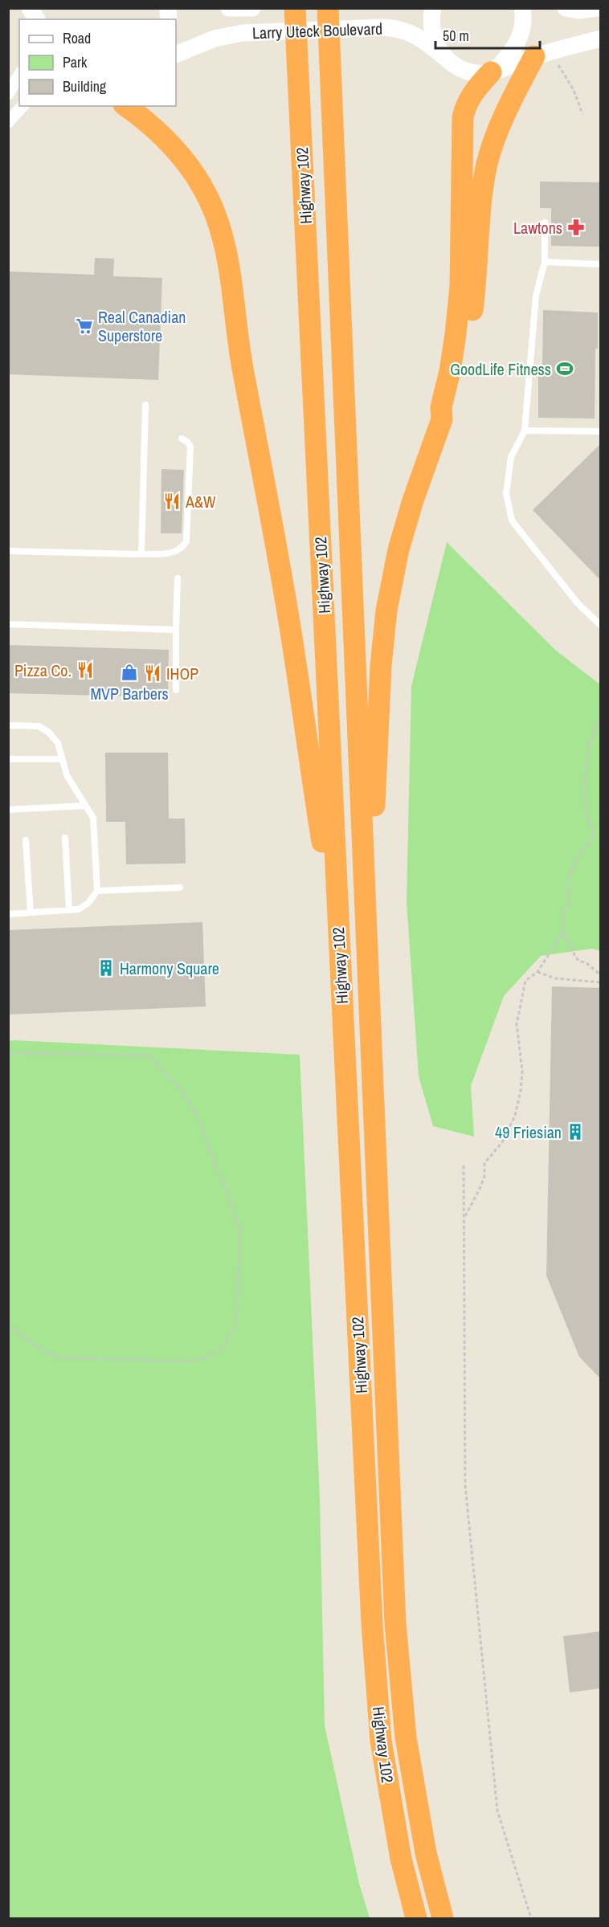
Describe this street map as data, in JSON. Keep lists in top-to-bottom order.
{
  "streets": {
    "highway": ["Highway 102"],
    "main road": ["Larry Uteck Boulevard"]
  },
  "places": {
    "pharmacy": ["Lawtons"],
    "supermarket": ["Real Canadian Superstore"],
    "sports": ["GoodLife Fitness"],
    "restaurant": ["A&W", "Pizza Co.", "IHOP"],
    "shop": ["MVP Barbers"],
    "building": ["Harmony Square", "49 Friesian"]
  },
  "legend": ["Road", "Park", "Building"],
  "scale_bar": "50 m"
}
